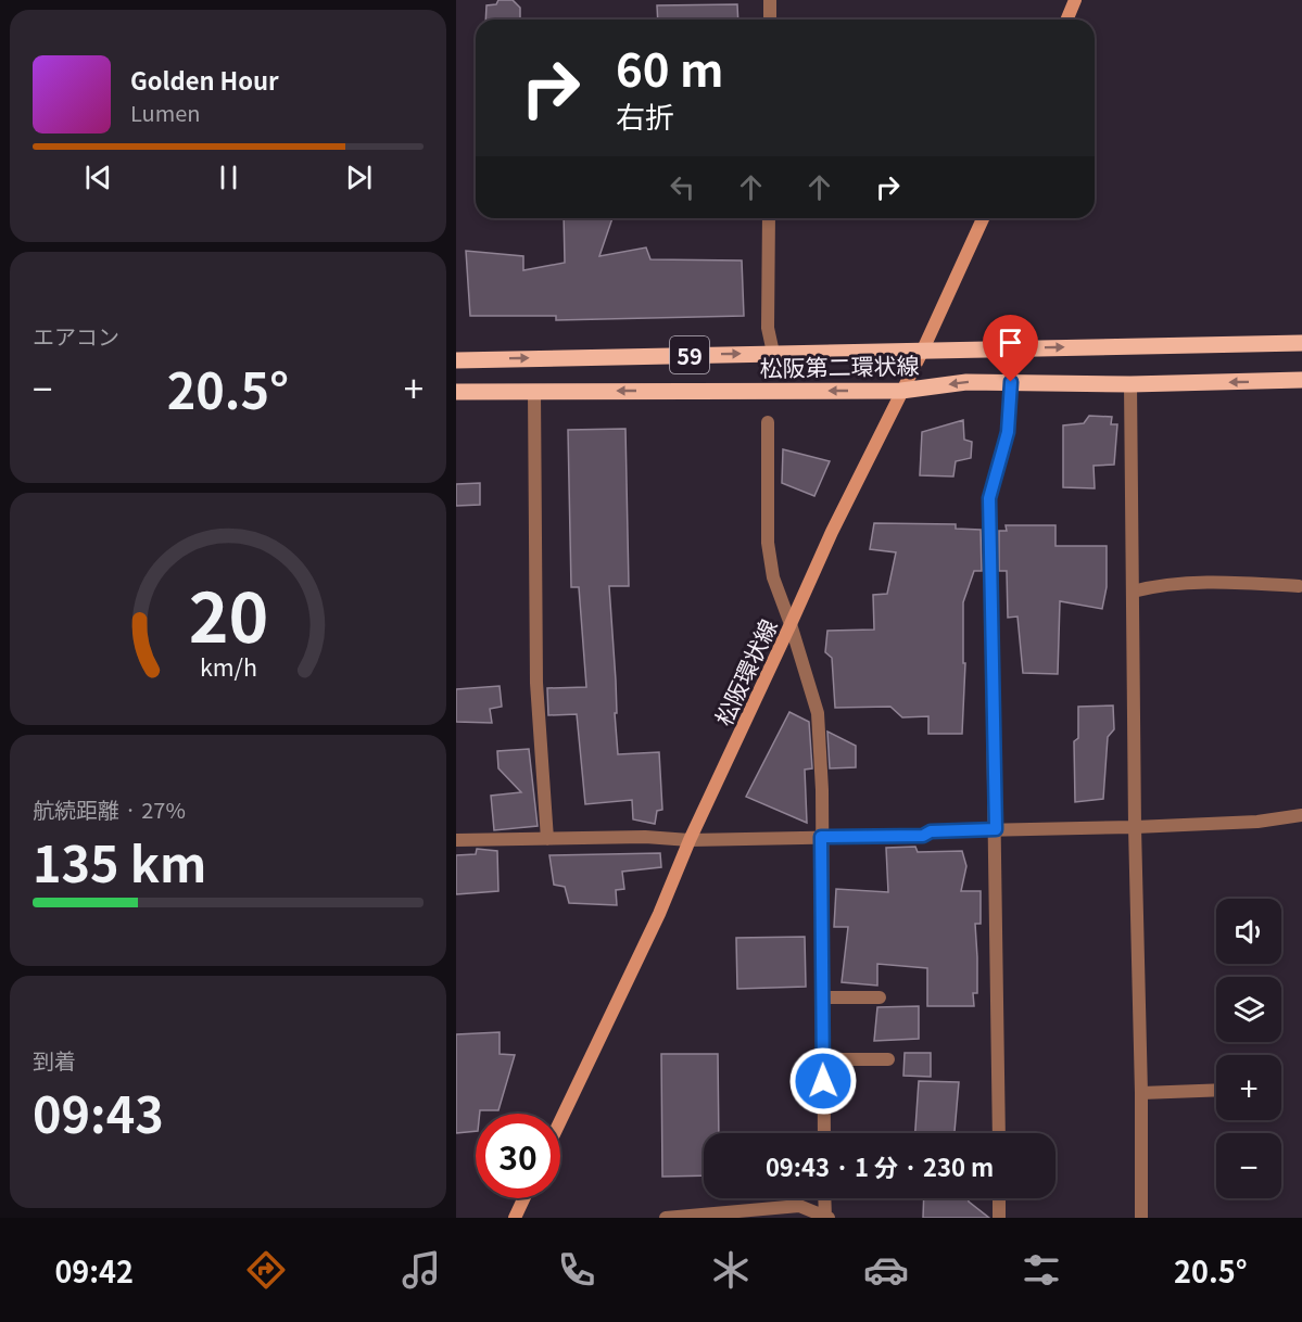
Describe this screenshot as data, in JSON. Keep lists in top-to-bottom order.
{
  "streets": {
    "main road": ["59", "松阪第二環状線", "松阪環状線"]
  },
  "crossings": [
    ["松阪第二環状線", "松阪環状線"]
  ],
  "page": {
    "turn": ["60 m", "右折"],
    "song": ["Golden Hour", "Lumen"],
    "tile": [
      "エアコン",
      ["航続距離 · 27%", "135 km"],
      ["到着", "09:43"]
    ],
    "heat": ["−", "20.5°", "+"],
    "map_buttons": ["+", "−"],
    "limit": "30",
    "trip": "09:43 · 1 分 · 230 m",
    "tabs": ["09:42", "20.5°"],
    "gauge": ["20", "km/h"]
  }
}
